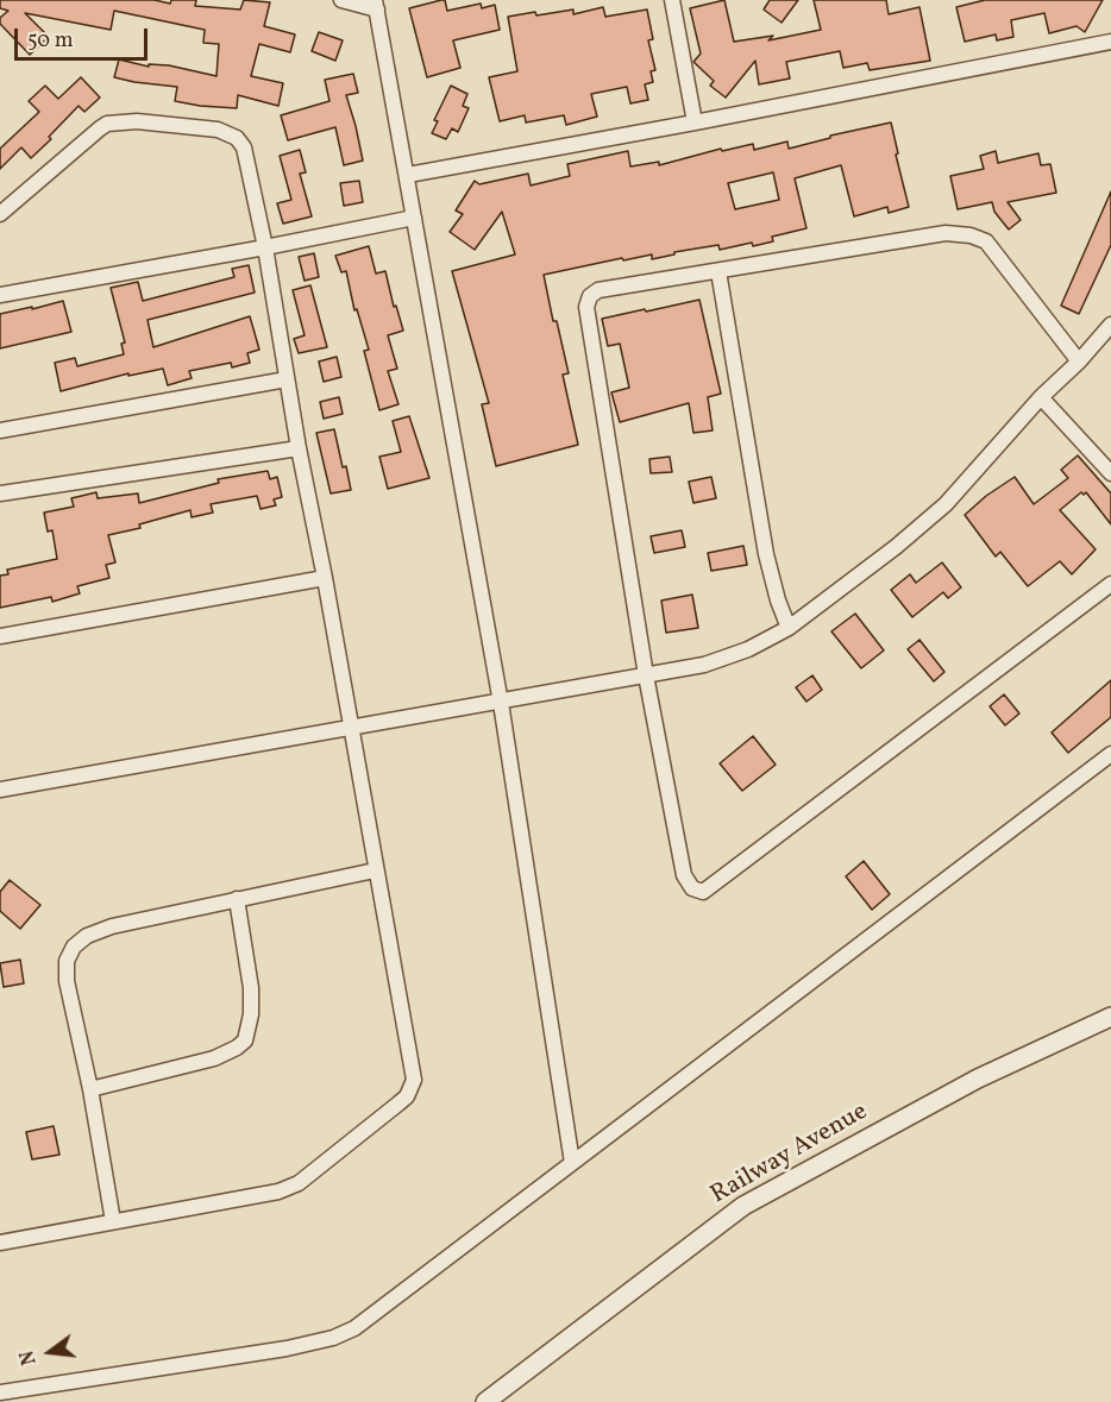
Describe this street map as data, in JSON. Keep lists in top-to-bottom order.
{
  "streets": {
    "street": ["Railway Avenue"]
  },
  "scale_bar": "50 m",
  "north": "left"
}
